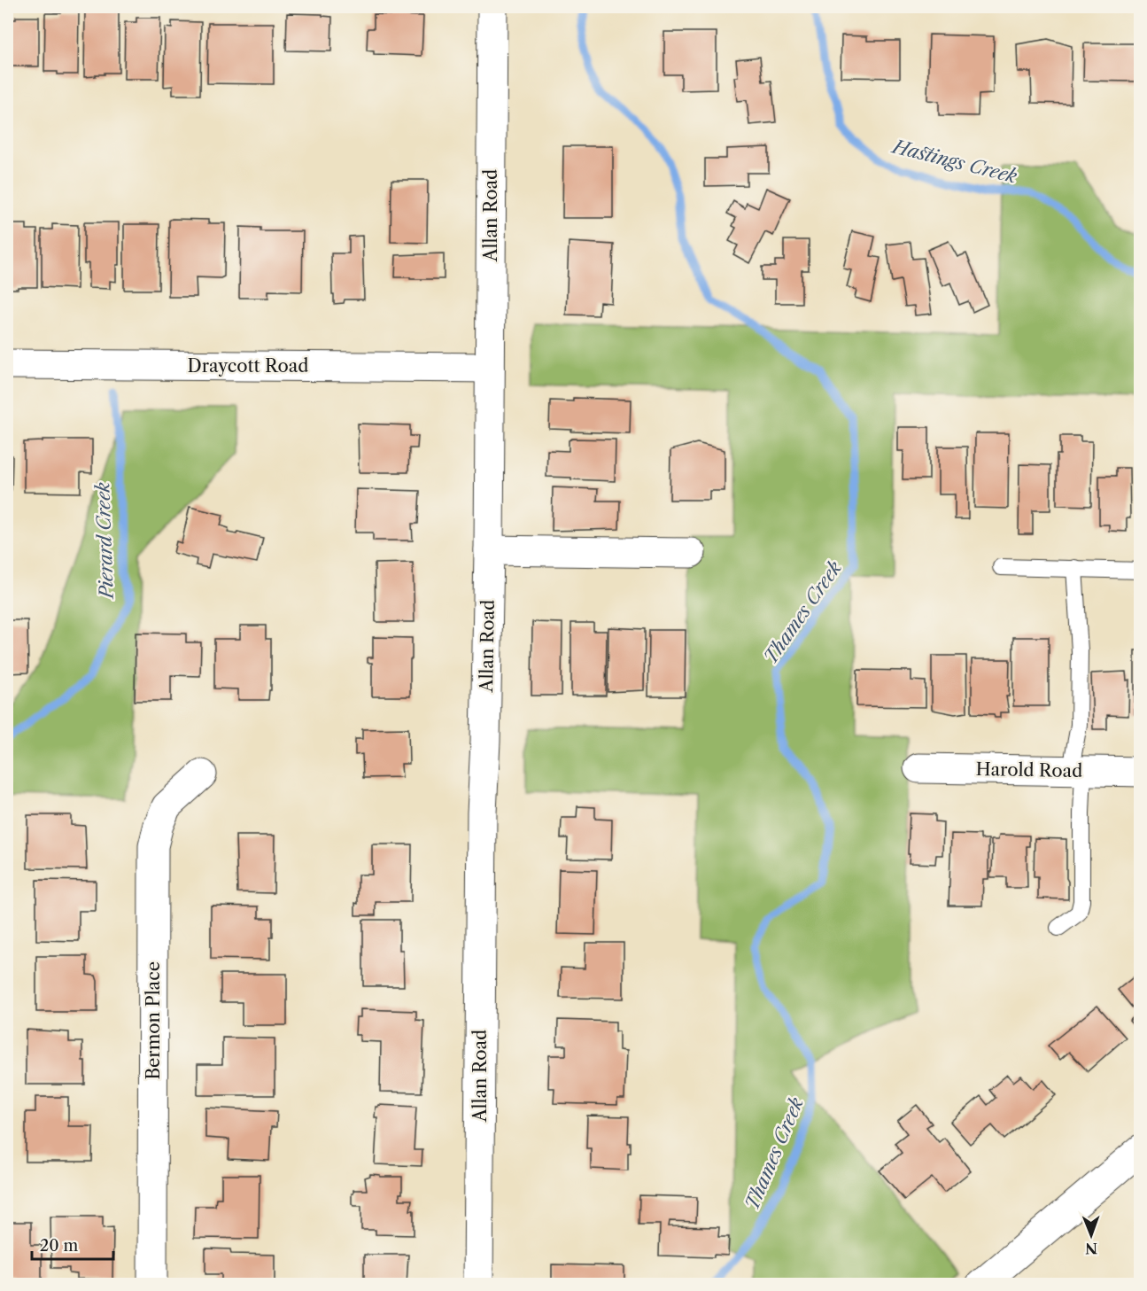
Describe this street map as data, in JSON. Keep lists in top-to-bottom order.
{
  "streets": {
    "street": [
      "Allan Road",
      "Draycott Road",
      "Harold Road",
      "Bermon Place"
    ]
  },
  "crossings": [
    ["Allan Road", "Draycott Road"]
  ],
  "water": ["Hastings Creek", "Pierard Creek", "Thames Creek"],
  "scale_bar": "20 m",
  "north": "bottom"
}
